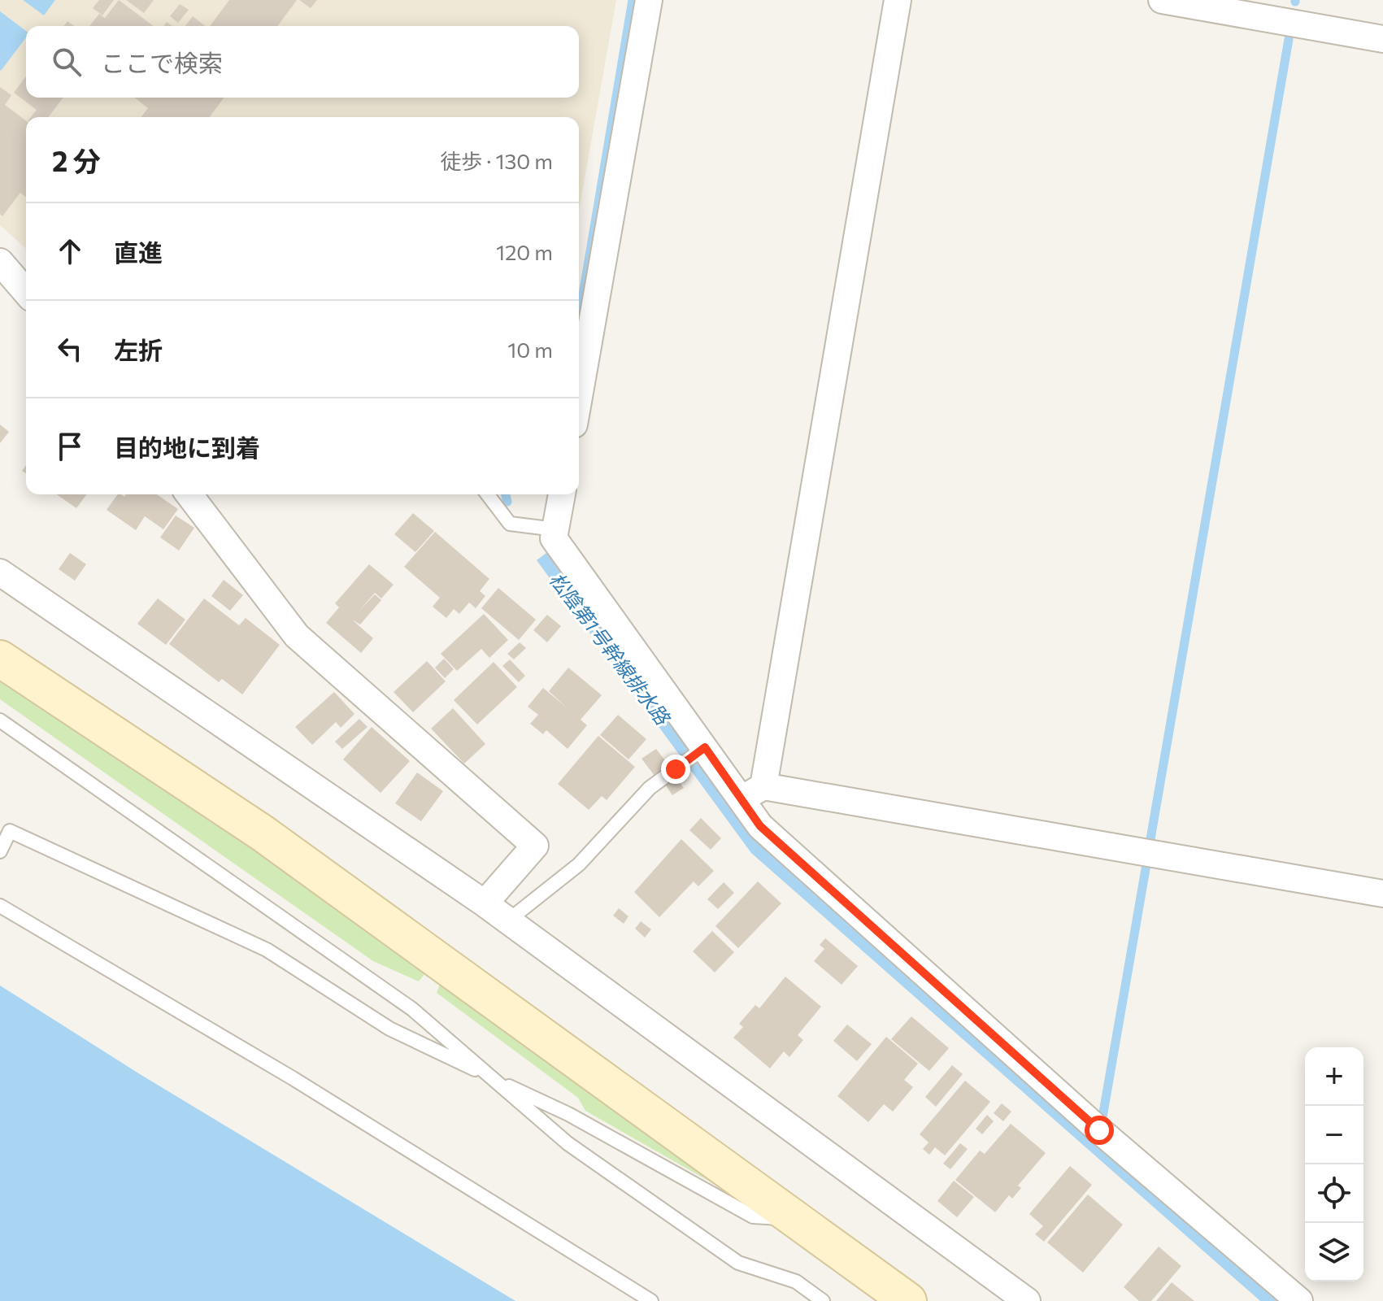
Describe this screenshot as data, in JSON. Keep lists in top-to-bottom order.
{
  "water": ["松陰第1号幹線排水路"],
  "page": {
    "search": "ここで検索",
    "heading": ["2 分", "徒歩 · 130 m"],
    "list": [
      ["直進", "120 m"],
      ["左折", "10 m"],
      "目的地に到着"
    ],
    "map_buttons": ["+", "−"]
  }
}
